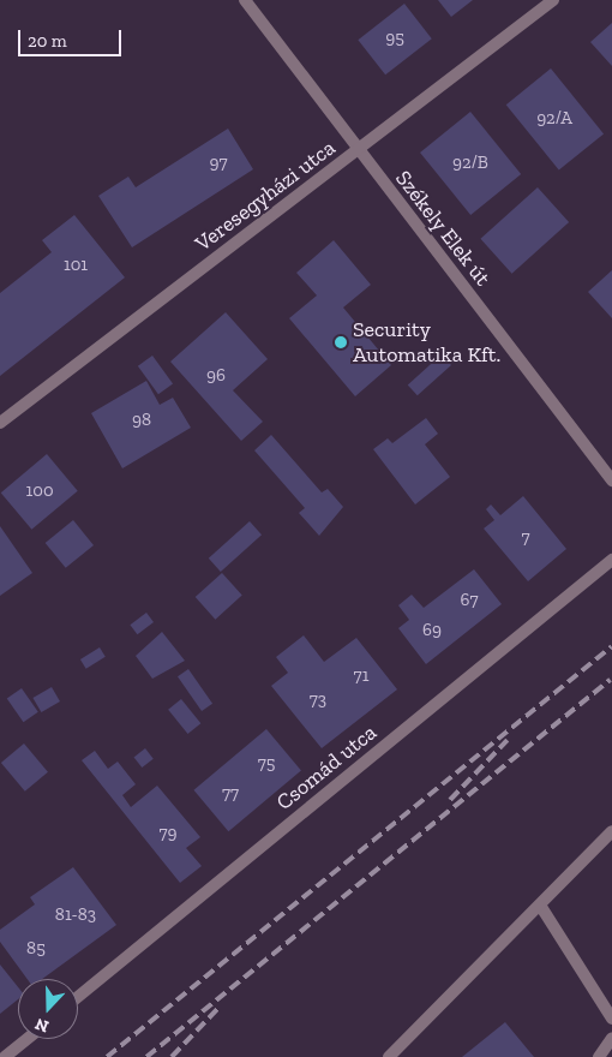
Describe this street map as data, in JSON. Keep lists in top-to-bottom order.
{
  "streets": {
    "street": ["Veresegyházi utca", "Székely Elek út", "Csomád utca"]
  },
  "crossings": [
    ["Veresegyházi utca", "Székely Elek út"]
  ],
  "places": ["Security Automatika Kft."],
  "house_numbers": [
    "95",
    "92/A",
    "97",
    "92/B",
    "101",
    "96",
    "98",
    "100",
    "7",
    "67",
    "69",
    "71",
    "73",
    "75",
    "77",
    "79",
    "81-83",
    "85"
  ],
  "scale_bar": "20 m",
  "north": "bottom"
}
